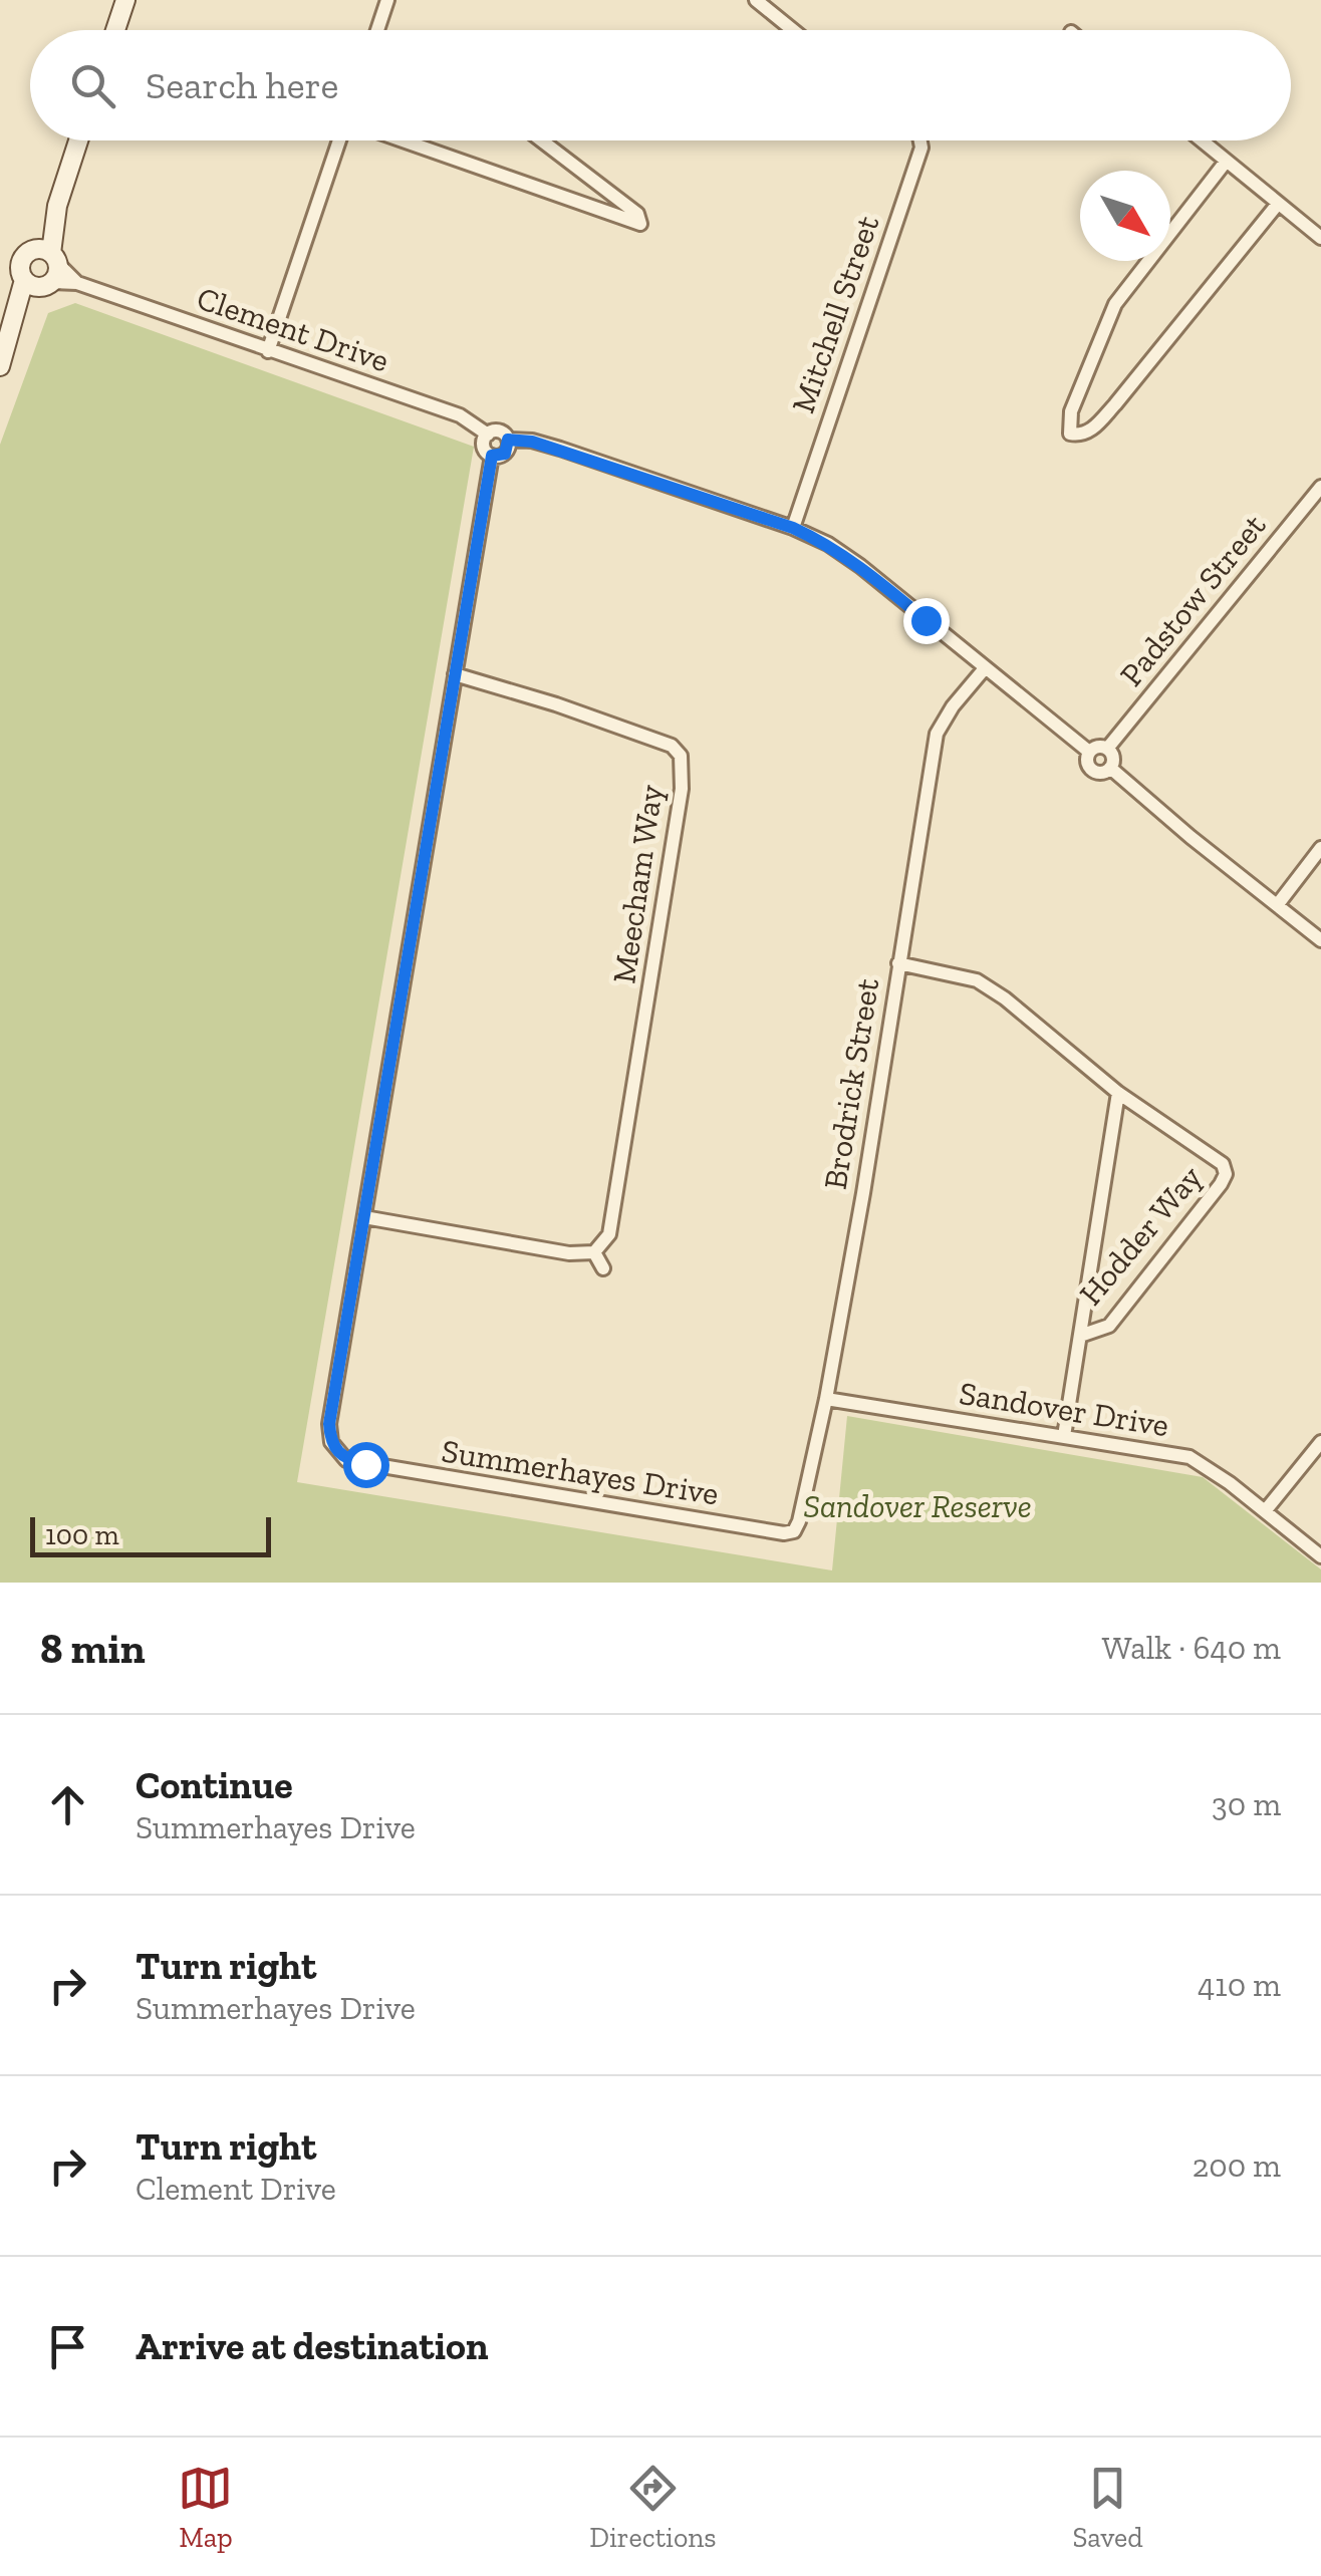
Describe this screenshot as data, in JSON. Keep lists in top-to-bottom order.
{
  "streets": {
    "street": [
      "Mitchell Street",
      "Clement Drive",
      "Padstow Street",
      "Meecham Way",
      "Brodrick Street",
      "Hodder Way",
      "Sandover Drive",
      "Summerhayes Drive"
    ]
  },
  "crossings": [
    ["Clement Drive", "Summerhayes Drive"],
    ["Meecham Way", "Summerhayes Drive"],
    ["Brodrick Street", "Hodder Way"],
    ["Brodrick Street", "Sandover Drive"],
    ["Brodrick Street", "Summerhayes Drive"],
    ["Hodder Way", "Sandover Drive"]
  ],
  "parks": ["Sandover Reserve"],
  "scale_bar": "100 m",
  "north": "bottom right",
  "page": {
    "search": "Search here",
    "scale": "100 m",
    "heading": ["8 min", "Walk · 640 m"],
    "list": [
      ["Continue", "Summerhayes Drive", "30 m"],
      ["Turn right", "Summerhayes Drive", "410 m"],
      ["Turn right", "Clement Drive", "200 m"],
      "Arrive at destination"
    ],
    "nav": ["Map", "Directions", "Saved"]
  }
}
